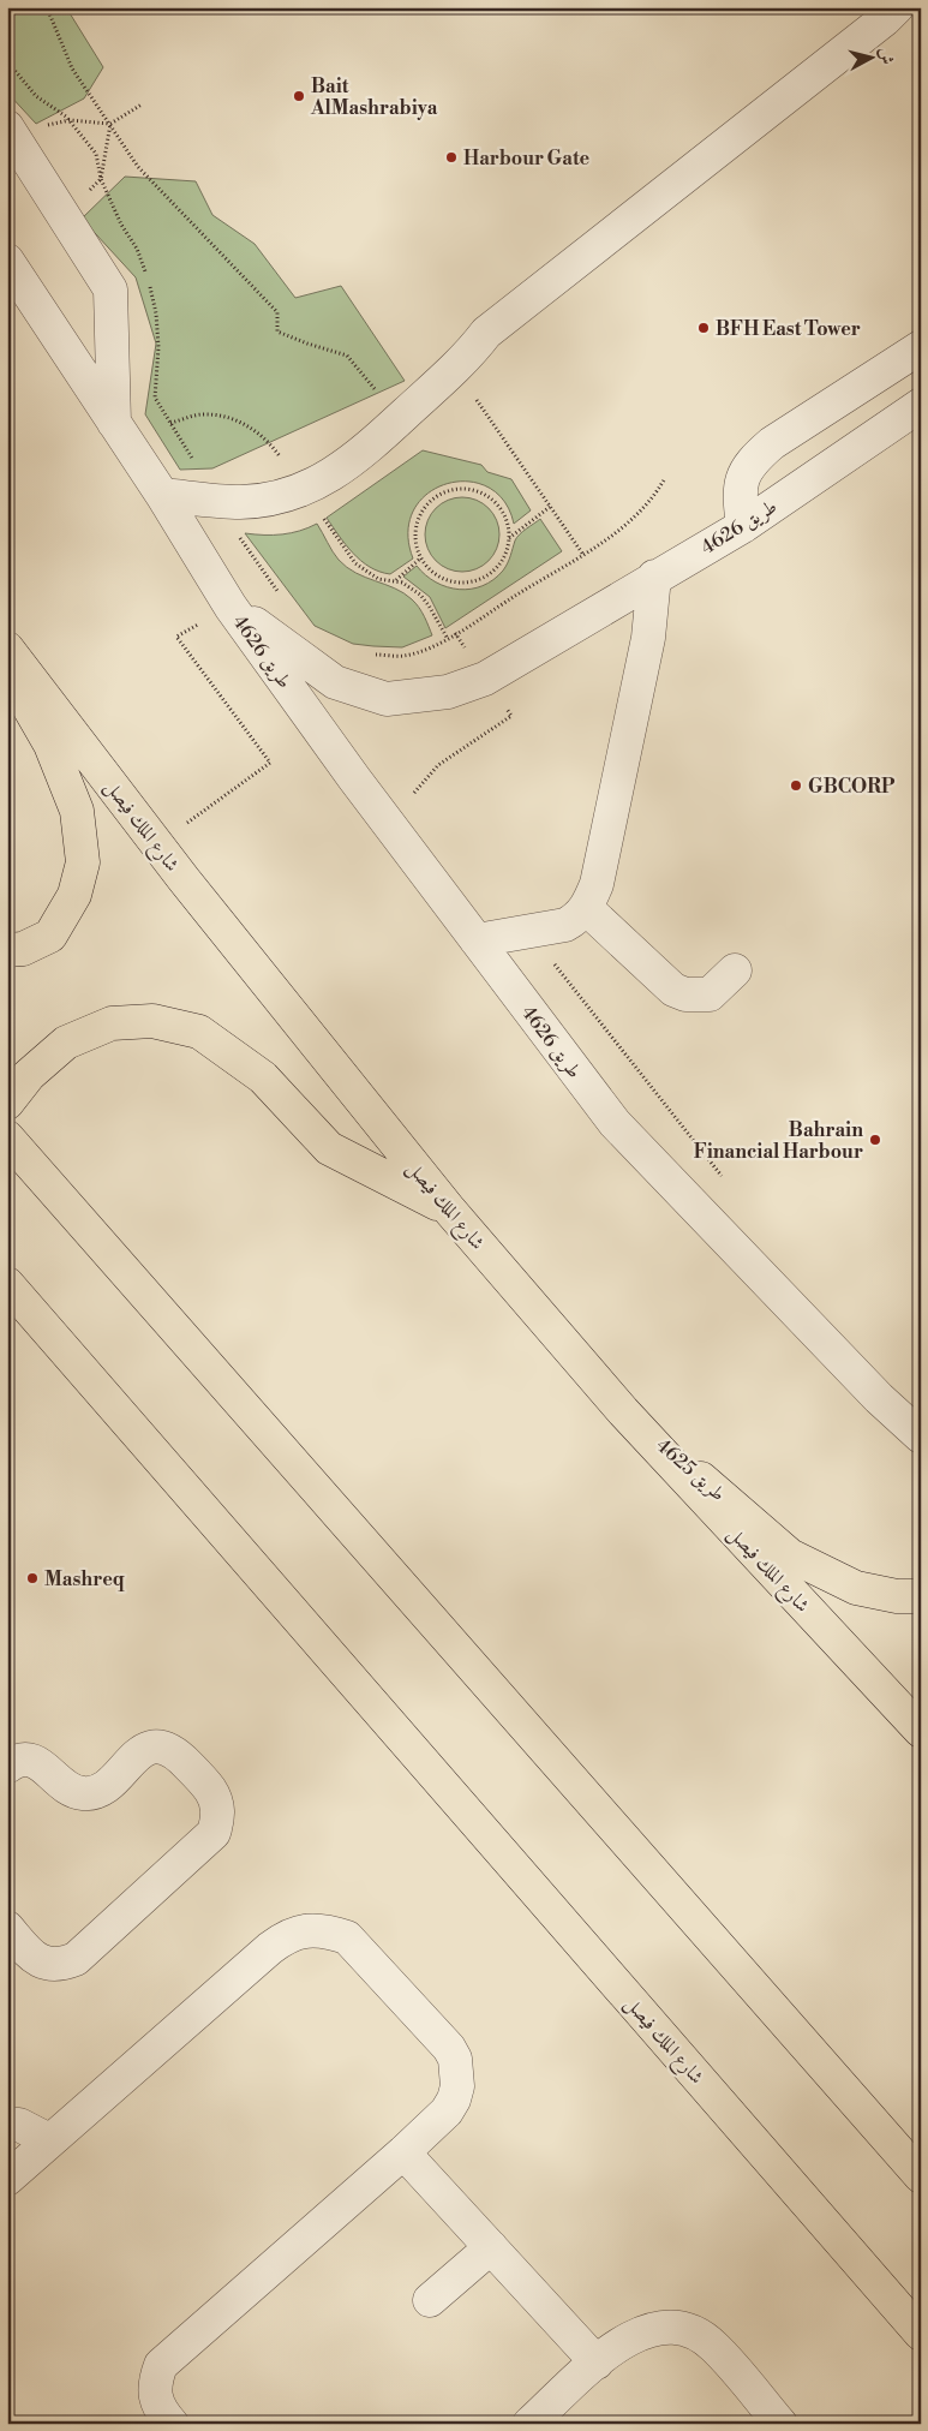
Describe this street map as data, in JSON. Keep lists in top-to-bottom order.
{
  "streets": {
    "main road": ["شارع الملك فيصل", "طريق 4625"],
    "street": ["طريق 4626"]
  },
  "crossings": [
    ["شارع الملك فيصل", "طريق 4625"]
  ],
  "places": [
    "Bait AlMashrabiya",
    "Harbour Gate",
    "BFH East Tower",
    "GBCORP",
    "Bahrain Financial Harbour",
    "Mashreq"
  ],
  "north": "right"
}
